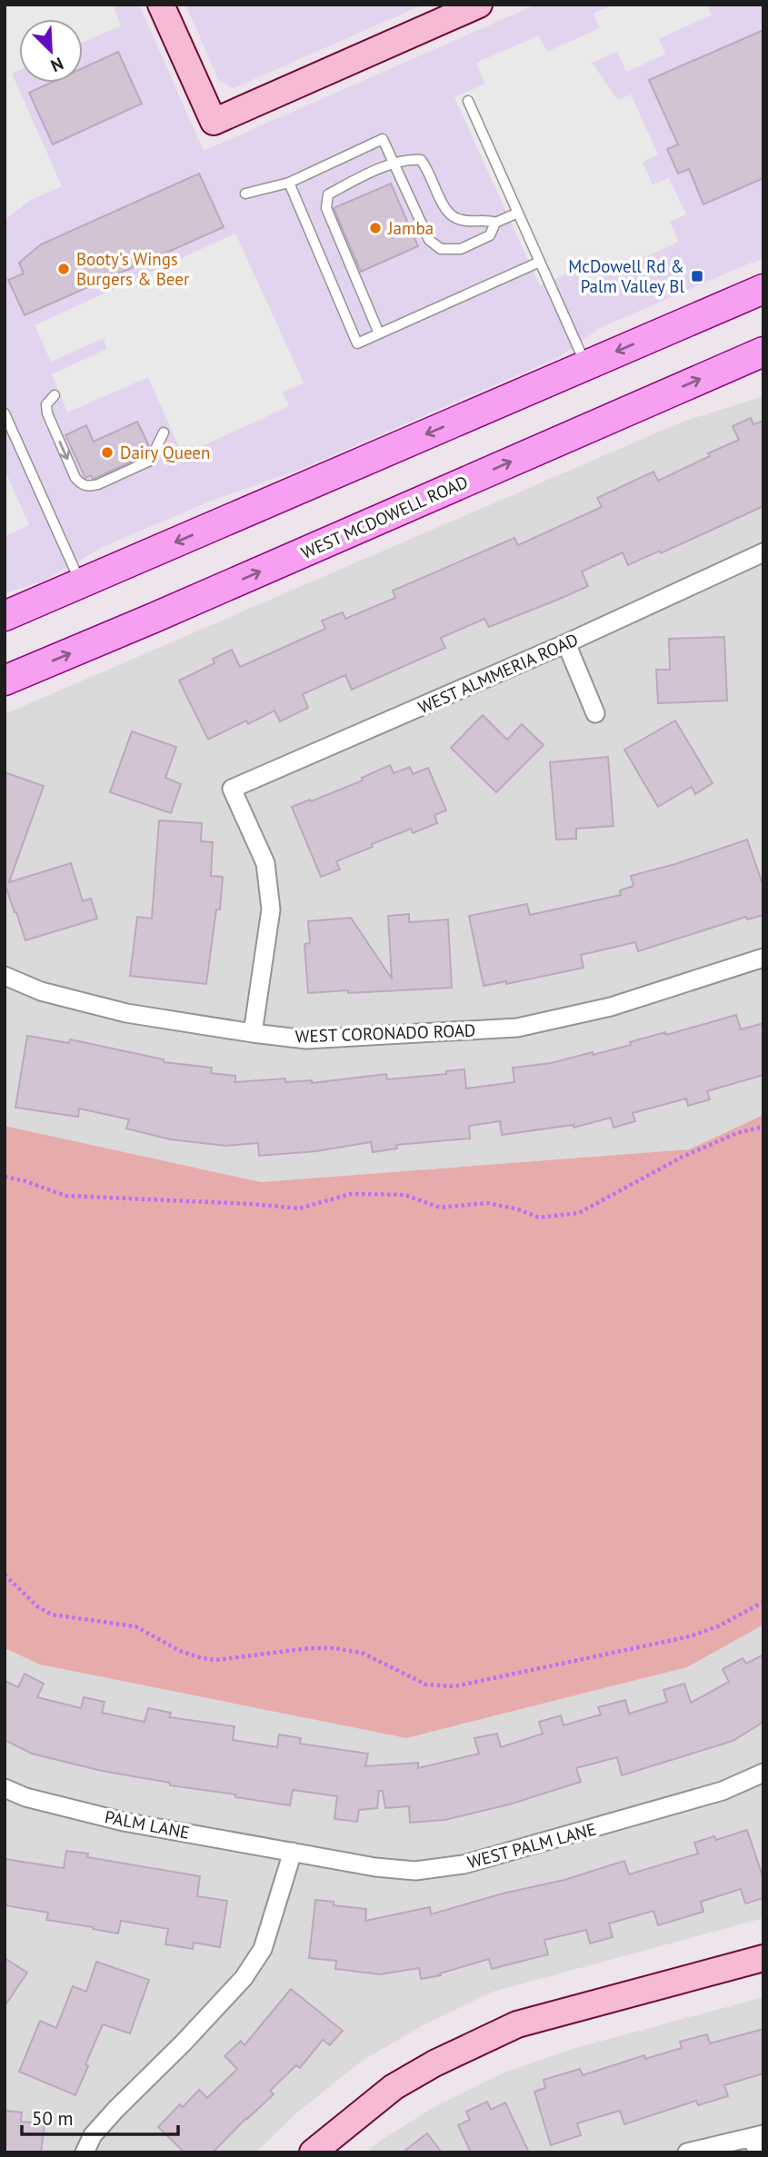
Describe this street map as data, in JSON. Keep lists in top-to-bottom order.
{
  "streets": {
    "main road": ["WEST MCDOWELL ROAD"],
    "street": [
      "WEST ALMMERIA ROAD",
      "WEST CORONADO ROAD",
      "PALM LANE",
      "WEST PALM LANE"
    ]
  },
  "crossings": [
    ["WEST ALMMERIA ROAD", "WEST CORONADO ROAD"],
    ["PALM LANE", "WEST PALM LANE"]
  ],
  "places": {
    "other": ["Jamba", "Booty's Wings Burgers & Beer", "Dairy Queen"],
    "transit": ["McDowell Rd & Palm Valley Bl"]
  },
  "scale_bar": "50 m",
  "north": "bottom right"
}
